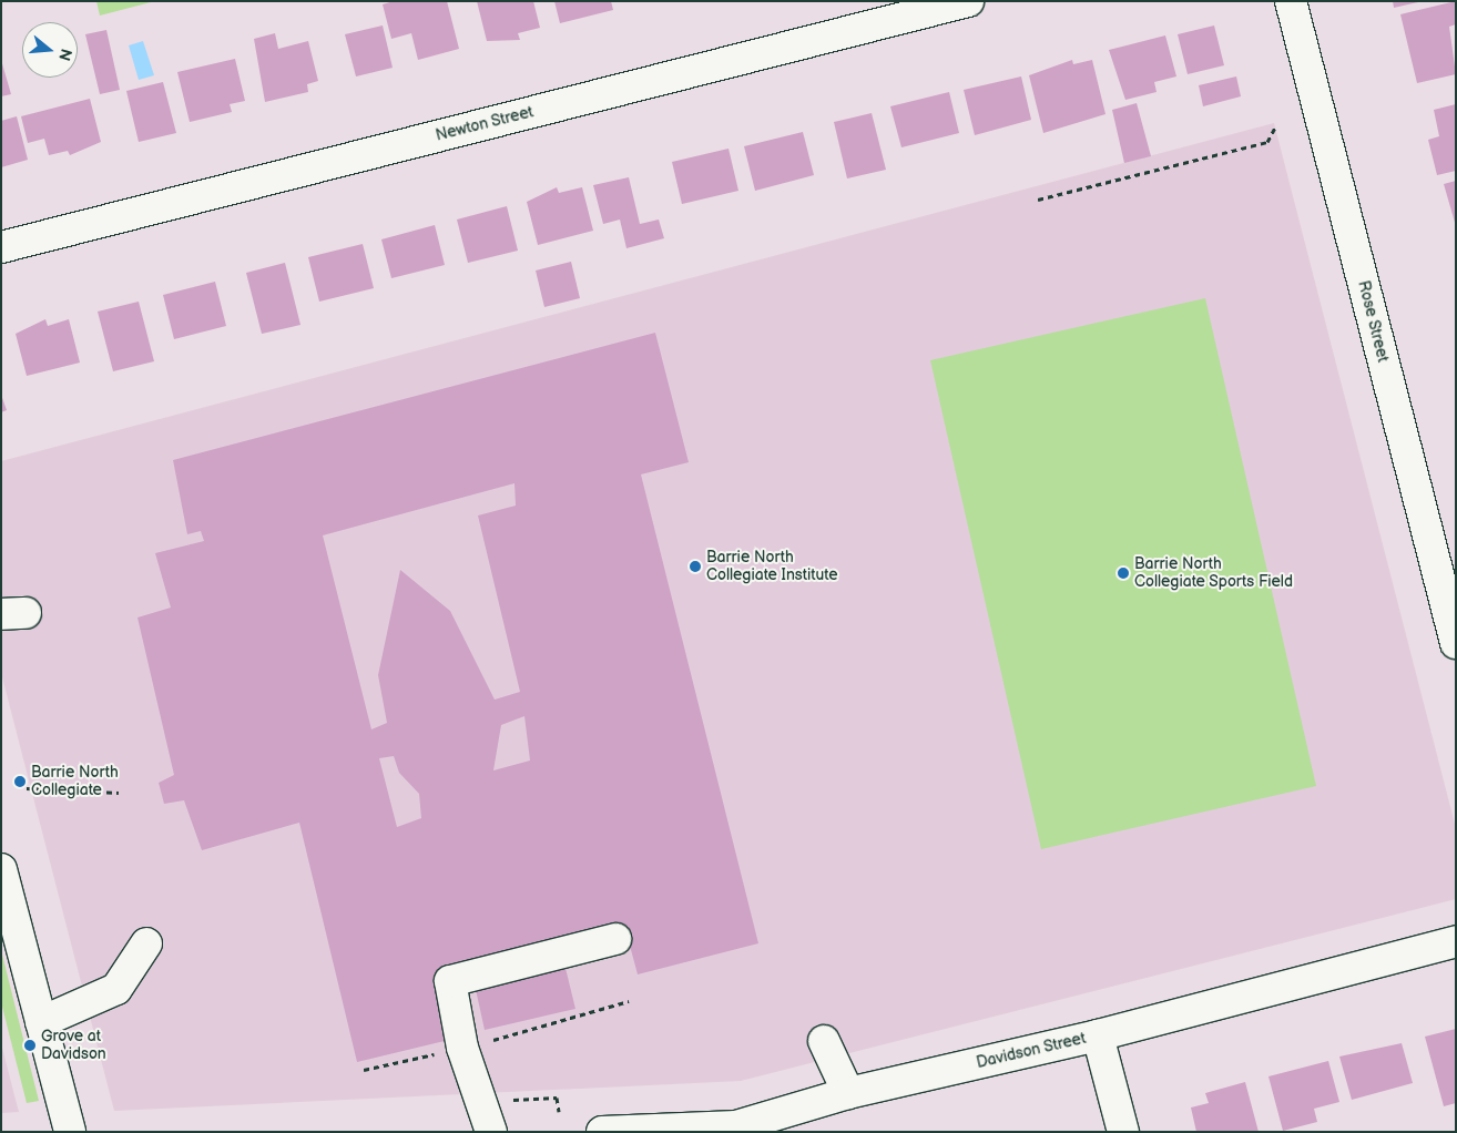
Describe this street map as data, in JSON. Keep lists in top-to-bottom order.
{
  "streets": {
    "street": ["Newton Street", "Rose Street", "Davidson Street"]
  },
  "places": [
    "Barrie North Collegiate Institute",
    "Barrie North Collegiate Sports Field",
    "Barrie North Collegiate",
    "Grove at Davidson"
  ],
  "north": "right"
}
